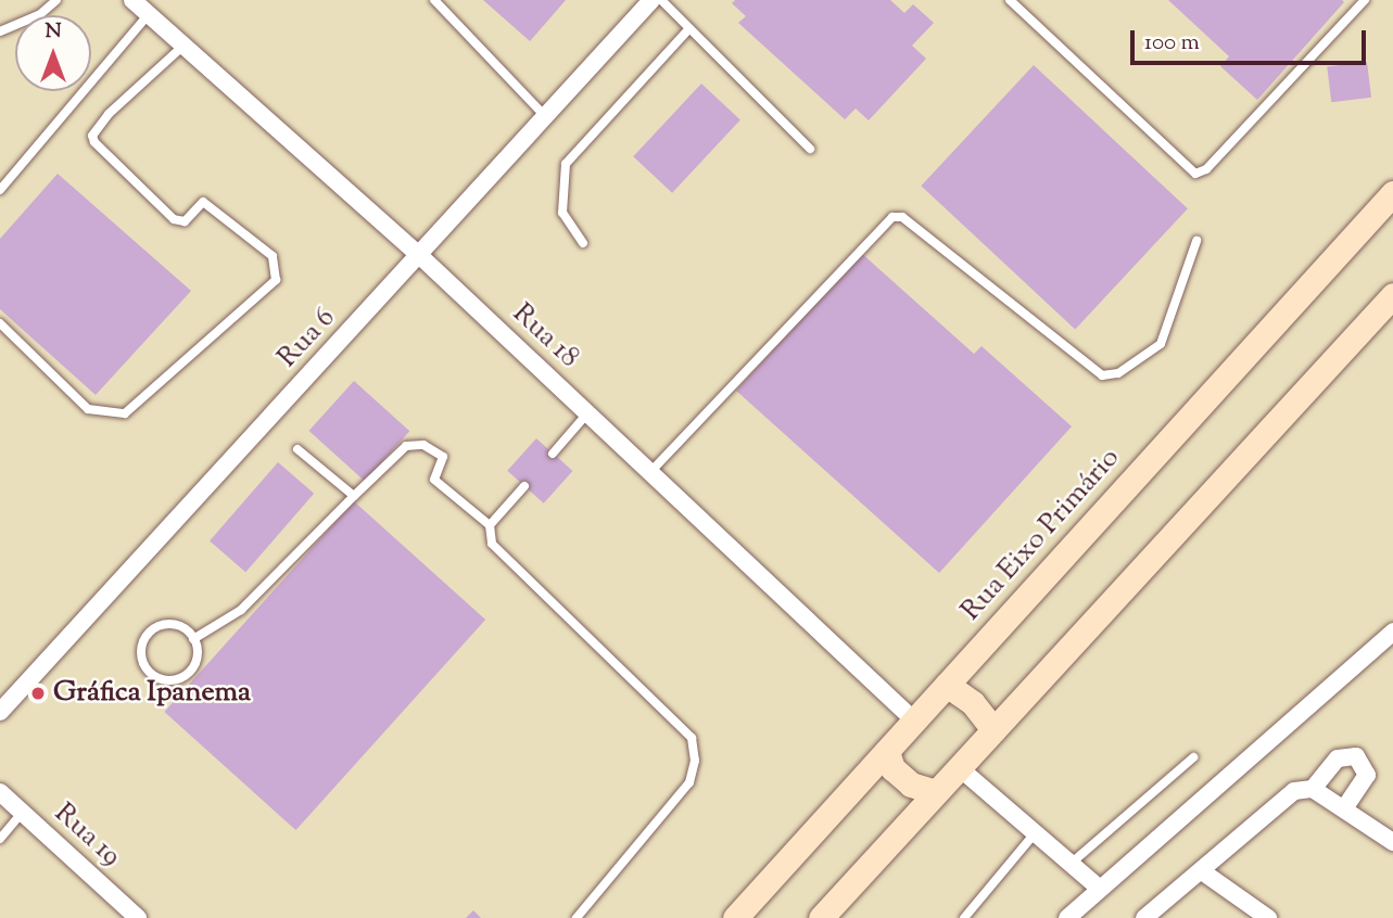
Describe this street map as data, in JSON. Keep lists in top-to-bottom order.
{
  "streets": {
    "street": [
      "Rua 18",
      "Rua 6",
      "Rua Eixo Primário",
      "Rua 19"
    ]
  },
  "crossings": [
    ["Rua 18", "Rua 6"],
    ["Rua 18", "Rua Eixo Primário"]
  ],
  "places": ["Gráfica Ipanema"],
  "scale_bar": "100 m",
  "north": "top"
}
